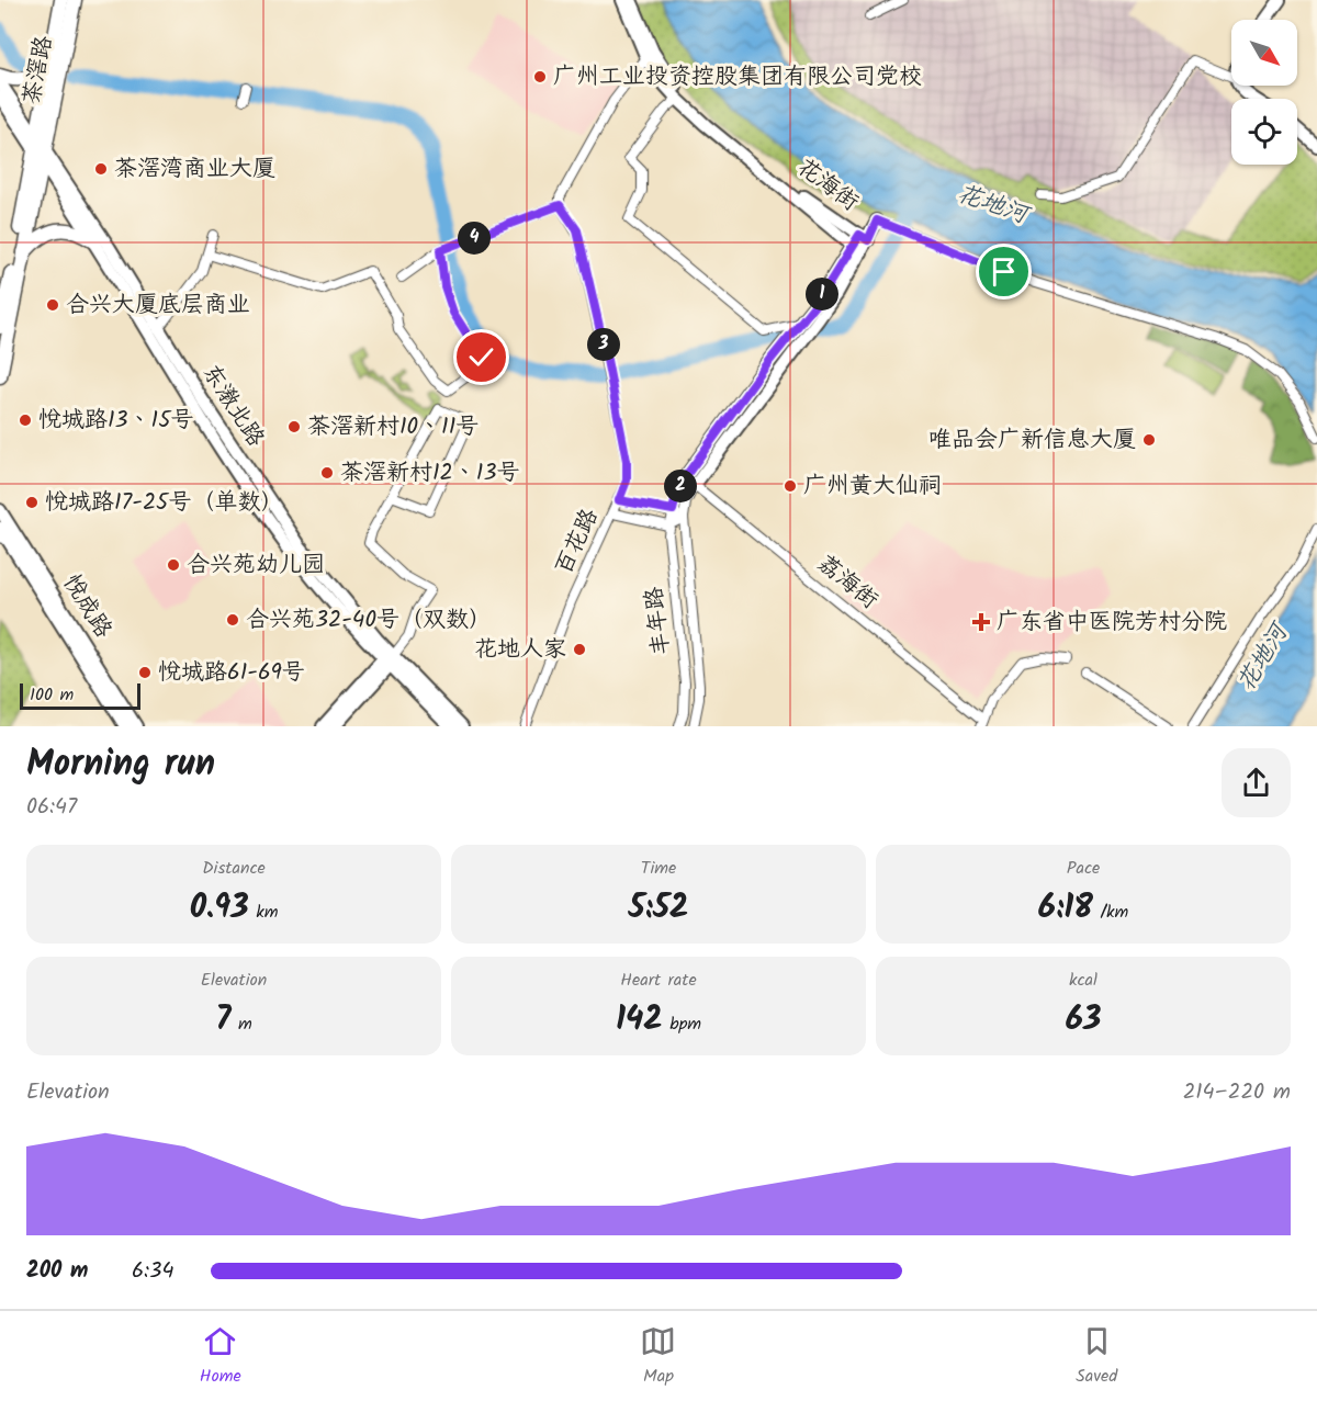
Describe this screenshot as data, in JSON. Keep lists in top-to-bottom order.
{
  "streets": {
    "main road": ["茶滘路"],
    "street": [
      "花海街",
      "东漖北路",
      "百花路",
      "荔海街",
      "悦成路",
      "丰年路"
    ]
  },
  "crossings": [
    ["茶滘路", "东漖北路"],
    ["荔海街", "丰年路"]
  ],
  "water": ["花地河"],
  "places": {
    "other": [
      "广州工业投资控股集团有限公司党校",
      "茶滘湾商业大厦",
      "合兴大厦底层商业",
      "悦城路13、15号",
      "茶滘新村10、11号",
      "唯品会广新信息大厦",
      "茶滘新村12、13号",
      "广州黄大仙祠",
      "悦城路17-25号（单数）",
      "合兴苑幼儿园",
      "合兴苑32-40号（双数）",
      "花地人家",
      "悦城路61-69号"
    ],
    "health": ["广东省中医院芳村分院"]
  },
  "scale_bar": "100 m",
  "north": "bottom right",
  "page": {
    "pins": [
      "4",
      "1",
      "3",
      "2"
    ],
    "scale": "100 m",
    "heading": ["Morning run", "06:47"],
    "stats": [
      ["Distance", "0.93 km"],
      ["Time", "5:52"],
      ["Pace", "6:18 /km"],
      ["Elevation", "7 m"],
      ["Heart rate", "142 bpm"],
      ["kcal", "63"]
    ],
    "chart": ["Elevation", "214–220 m"],
    "list": [
      {
        "name": "200 m",
        "note": "6:34"
      }
    ],
    "tabs": ["Home", "Map", "Saved"]
  }
}
